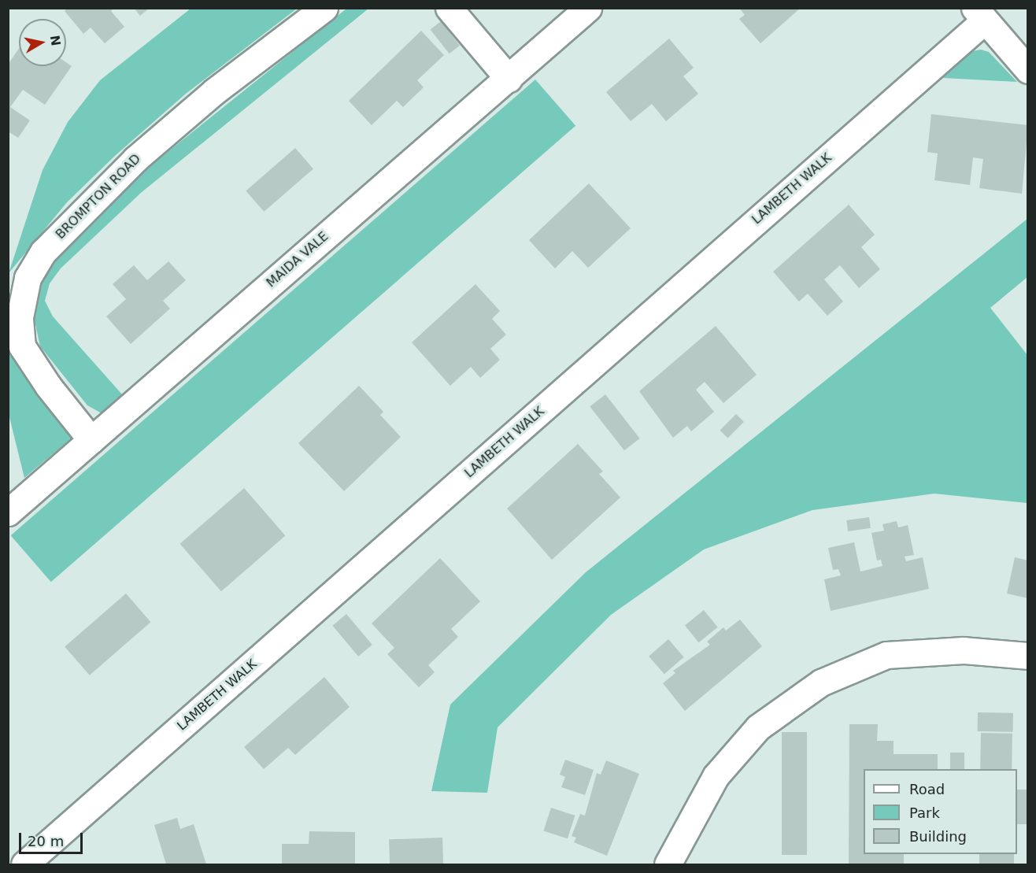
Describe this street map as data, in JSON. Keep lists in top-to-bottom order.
{
  "streets": {
    "street": ["LAMBETH WALK", "BROMPTON ROAD", "MAIDA VALE"]
  },
  "crossings": [
    ["BROMPTON ROAD", "MAIDA VALE"]
  ],
  "legend": ["Road", "Park", "Building"],
  "scale_bar": "20 m",
  "north": "right"
}
